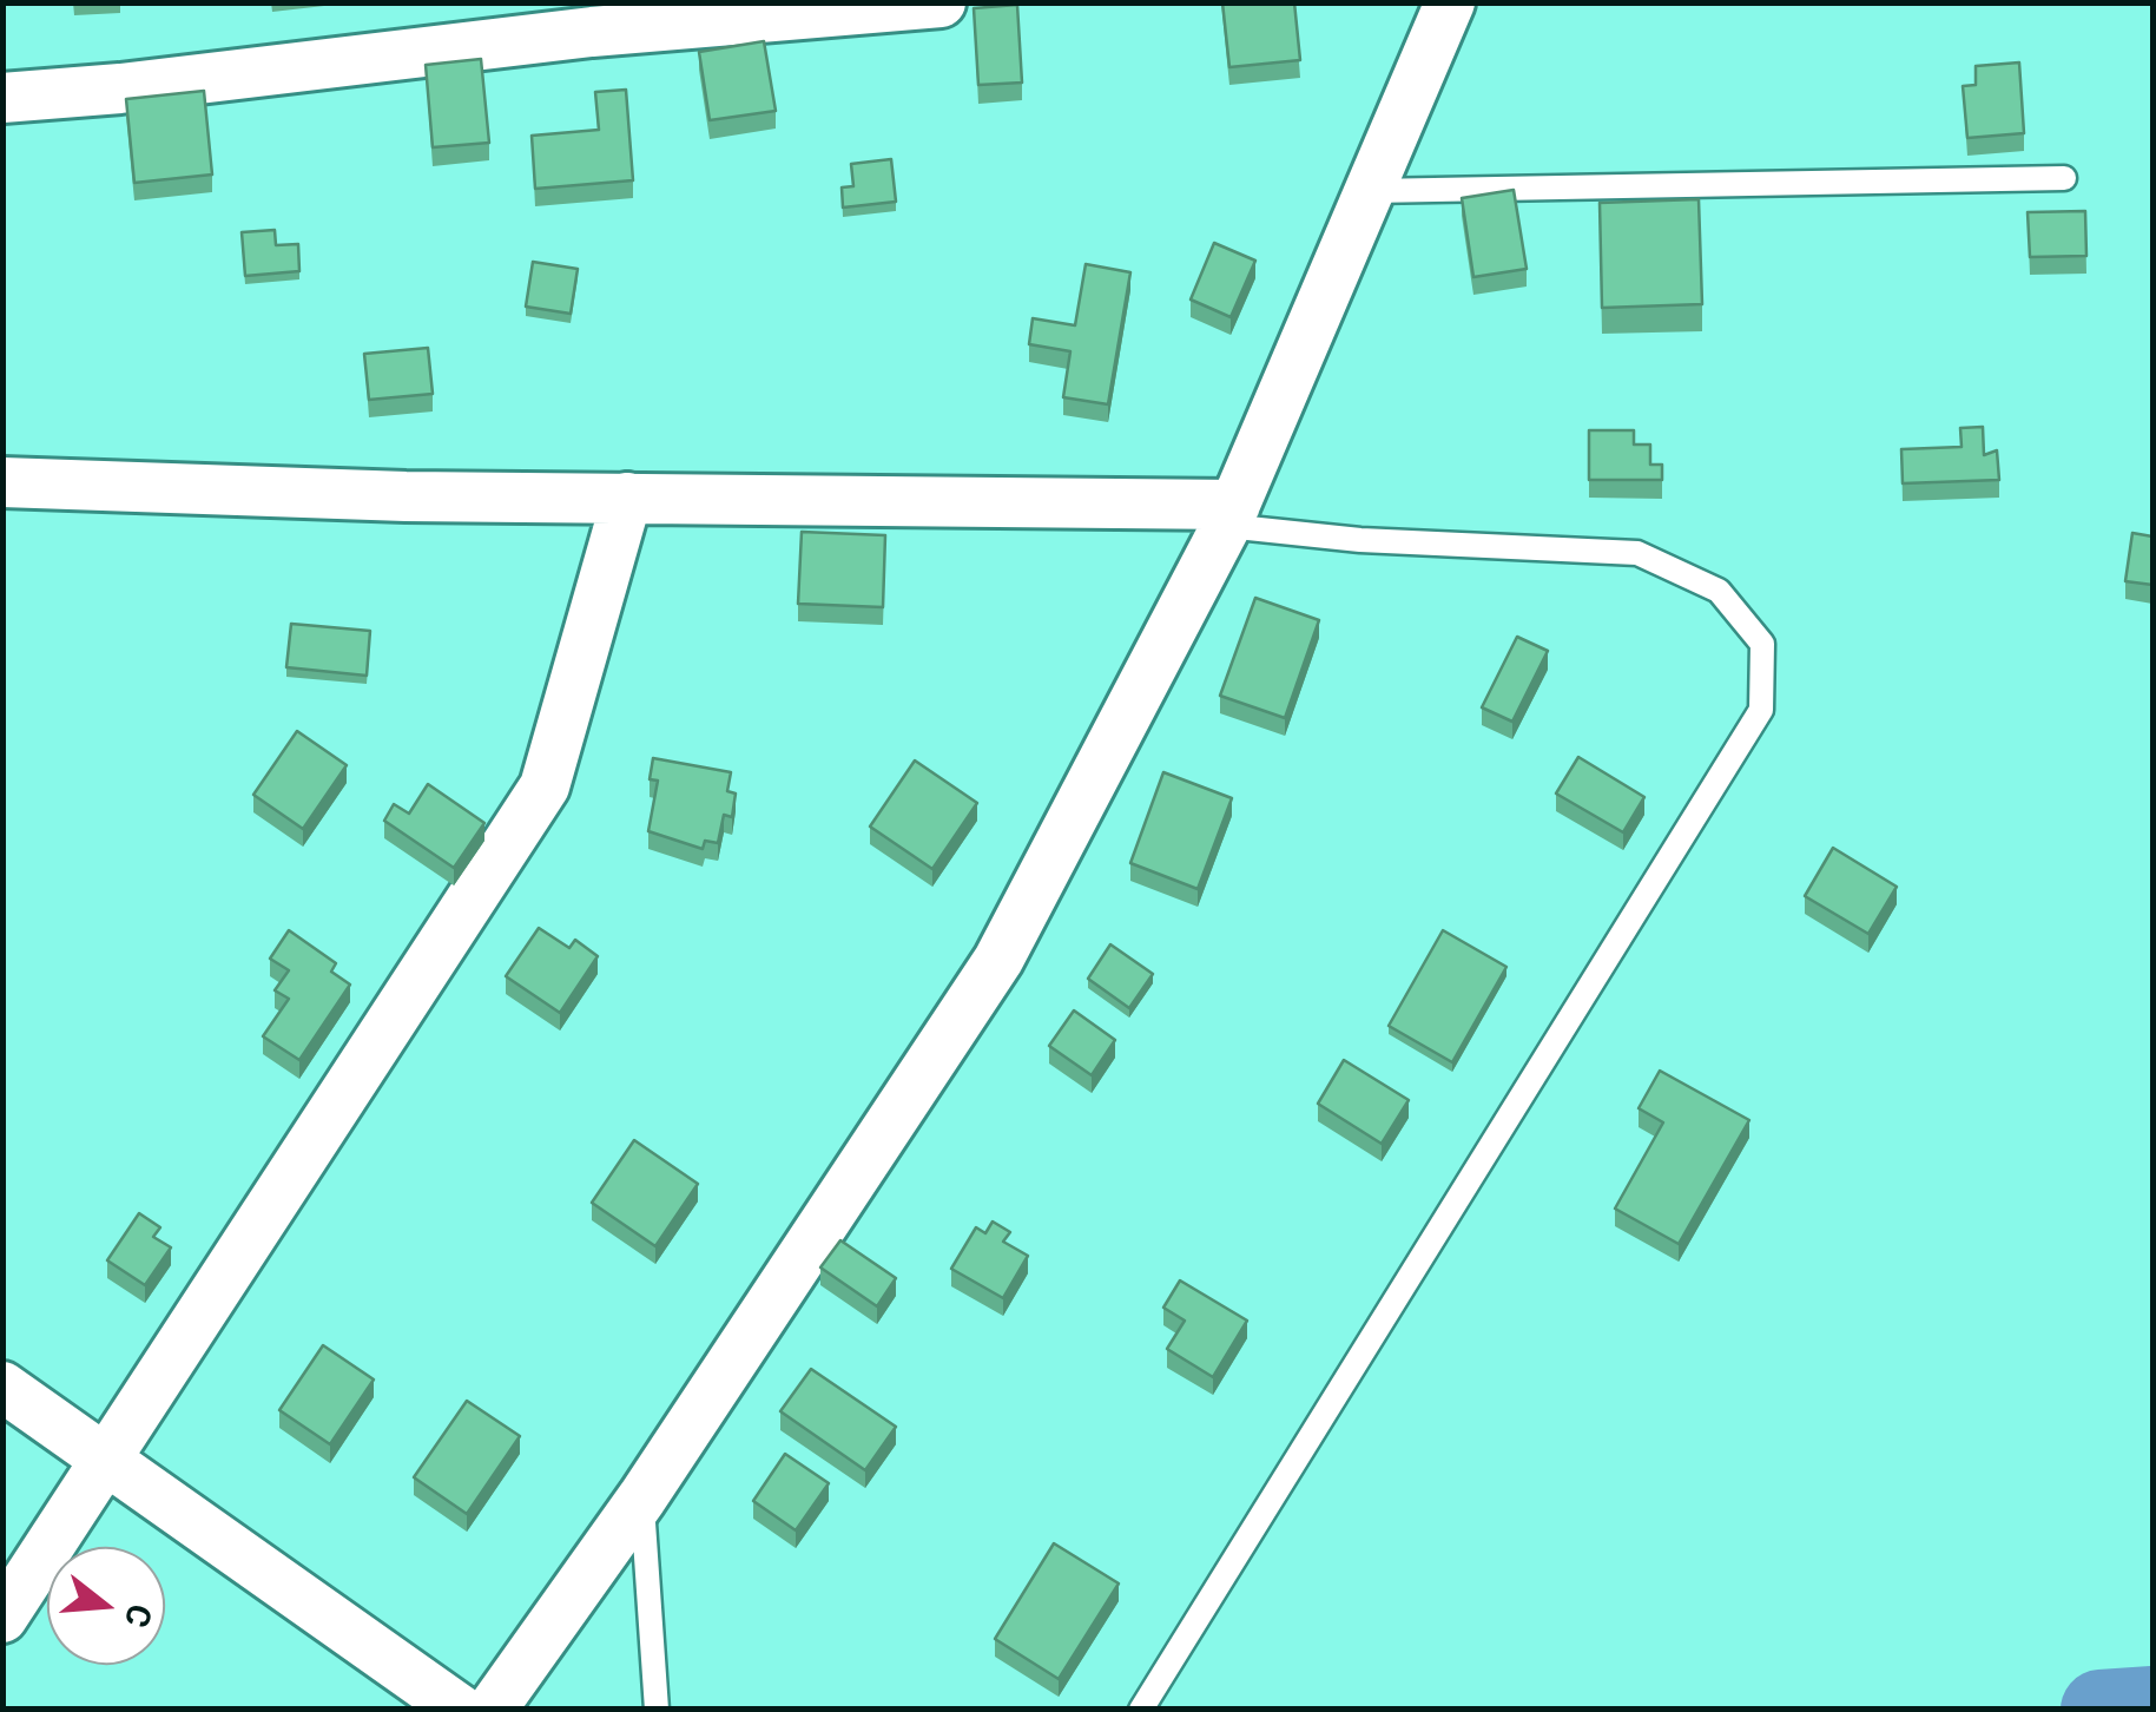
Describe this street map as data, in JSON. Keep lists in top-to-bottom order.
{
  "north": "right"
}
